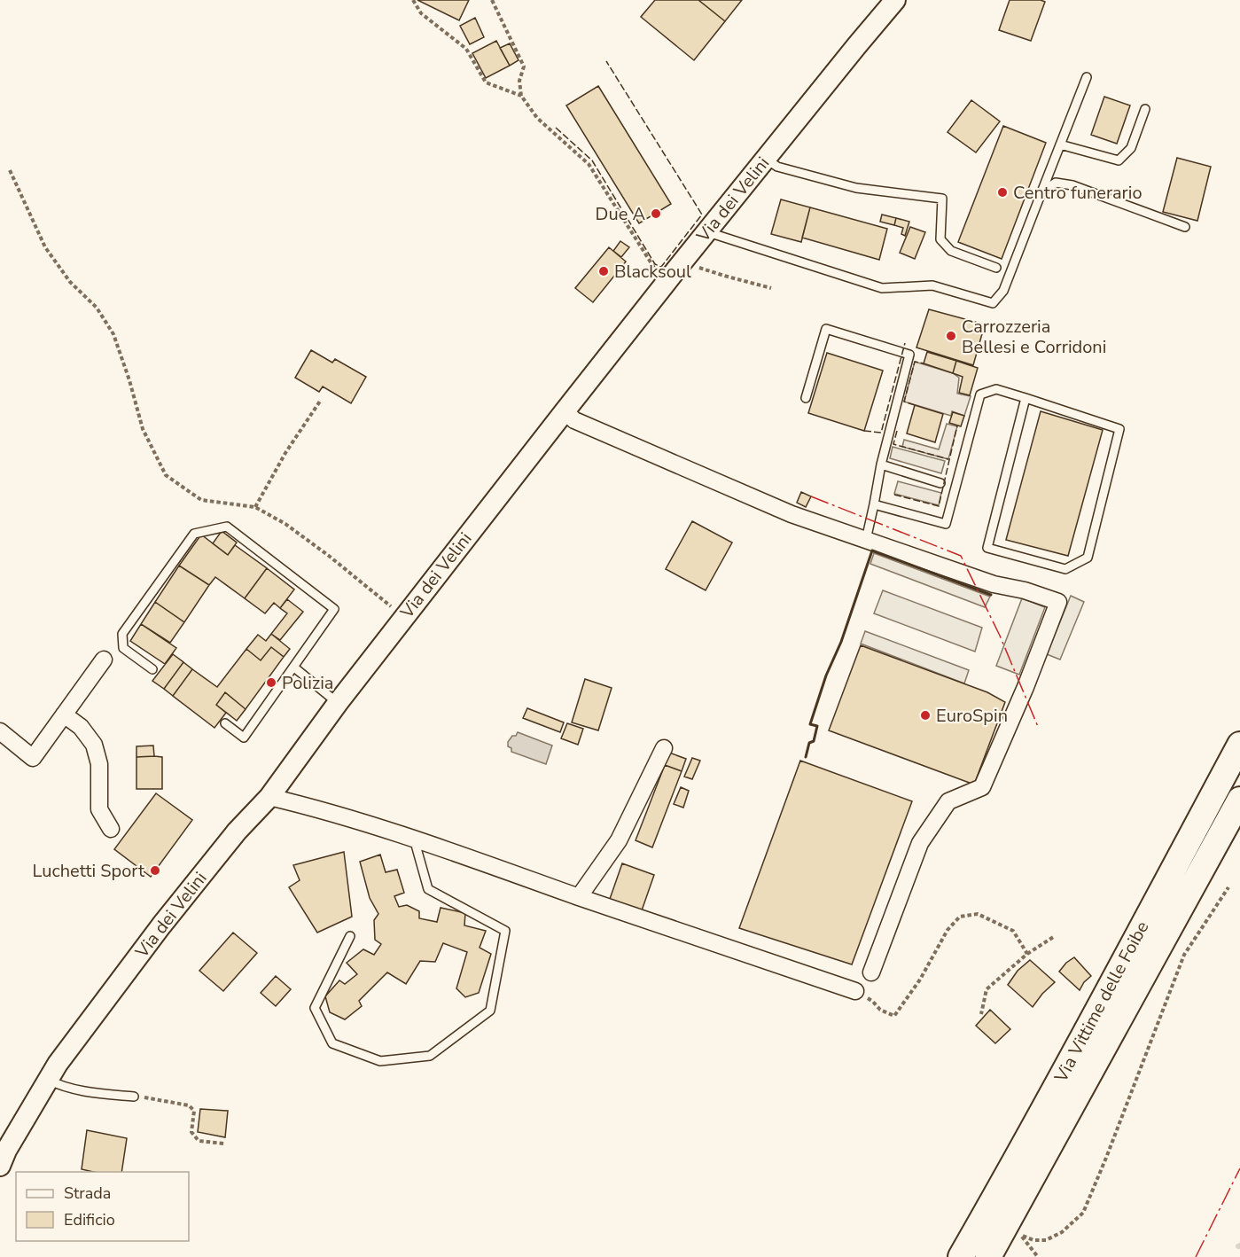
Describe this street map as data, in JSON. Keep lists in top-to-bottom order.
{
  "streets": {
    "main road": ["Via Vittime delle Foibe"],
    "street": ["Via dei Velini"]
  },
  "places": [
    "Centro funerario",
    "Due A",
    "Blacksoul",
    "Carrozzeria Bellesi e Corridoni",
    "Polizia",
    "EuroSpin",
    "Luchetti Sport"
  ],
  "legend": ["Strada", "Edificio"]
}
